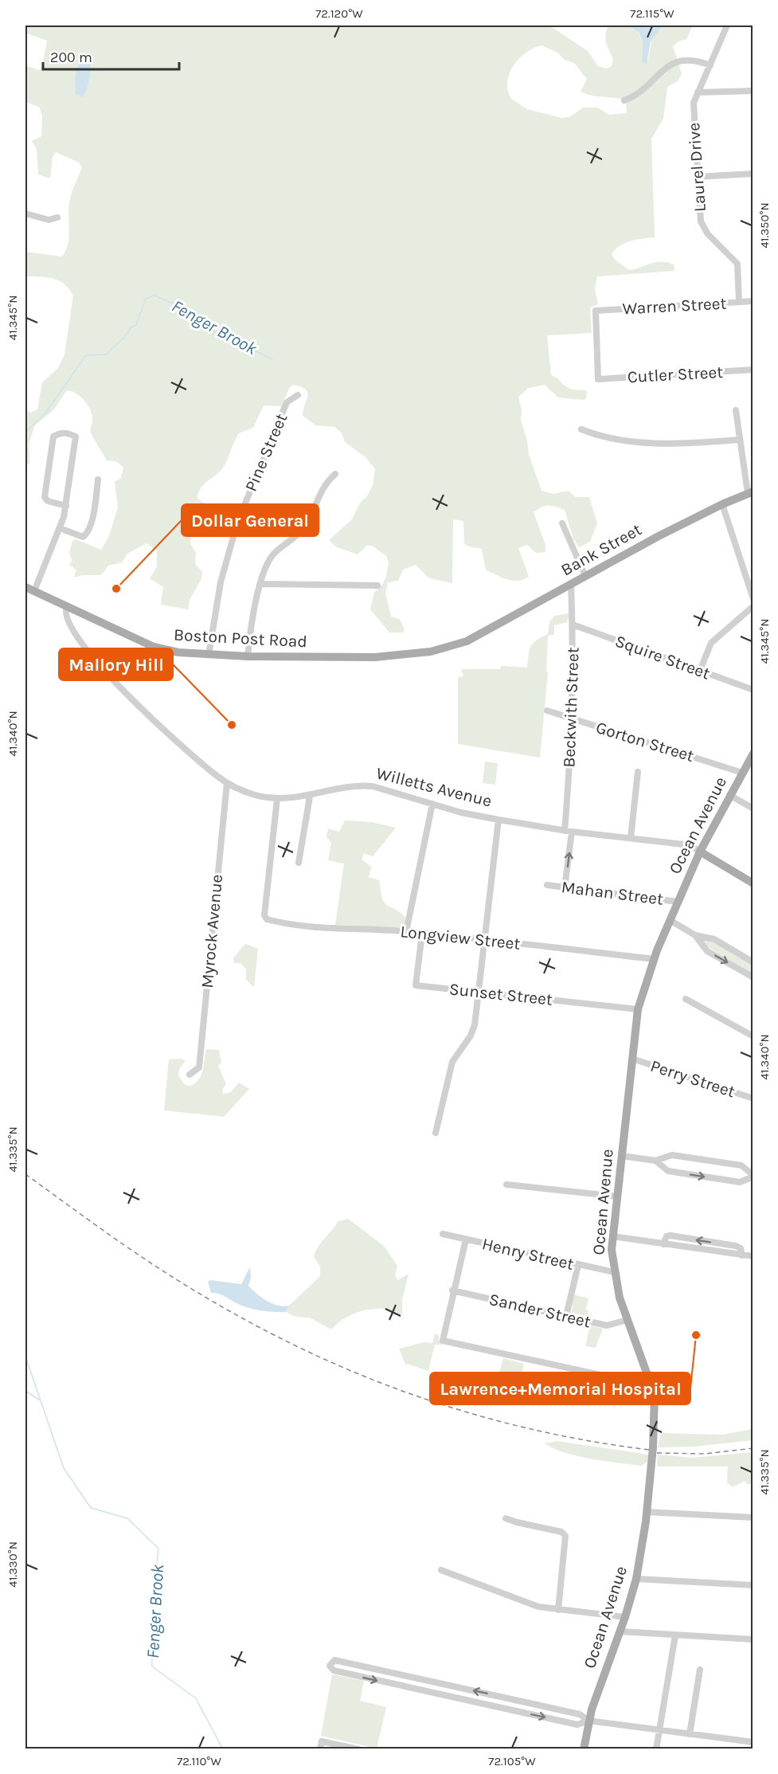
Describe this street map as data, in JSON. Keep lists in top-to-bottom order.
{
  "streets": {
    "main road": [
      "Bank Street",
      "Boston Post Road",
      "Willetts Avenue",
      "Ocean Avenue"
    ],
    "street": [
      "Laurel Drive",
      "Warren Street",
      "Cutler Street",
      "Pine Street",
      "Squire Street",
      "Beckwith Street",
      "Gorton Street",
      "Mahan Street",
      "Myrock Avenue",
      "Longview Street",
      "Sunset Street",
      "Perry Street",
      "Henry Street",
      "Sander Street"
    ]
  },
  "crossings": [
    ["Laurel Drive", "Warren Street"],
    ["Warren Street", "Cutler Street"],
    ["Pine Street", "Boston Post Road"],
    ["Bank Street", "Boston Post Road"],
    ["Bank Street", "Beckwith Street"],
    ["Boston Post Road", "Willetts Avenue"],
    ["Squire Street", "Beckwith Street"],
    ["Beckwith Street", "Gorton Street"],
    ["Beckwith Street", "Willetts Avenue"],
    ["Beckwith Street", "Mahan Street"],
    ["Gorton Street", "Ocean Avenue"],
    ["Willetts Avenue", "Ocean Avenue"],
    ["Willetts Avenue", "Myrock Avenue"],
    ["Willetts Avenue", "Longview Street"],
    ["Ocean Avenue", "Mahan Street"],
    ["Ocean Avenue", "Longview Street"],
    ["Ocean Avenue", "Sunset Street"],
    ["Ocean Avenue", "Perry Street"],
    ["Ocean Avenue", "Henry Street"],
    ["Ocean Avenue", "Sander Street"],
    ["Longview Street", "Sunset Street"]
  ],
  "water": ["Fenger Brook"],
  "places": ["Dollar General", "Mallory Hill", "Lawrence+Memorial Hospital"],
  "scale_bar": "200 m",
  "coordinates": [
    "72.120°W",
    "72.115°W",
    "41.350°N",
    "41.345°N",
    "41.340°N",
    "41.335°N",
    "41.330°N",
    "72.110°W",
    "72.105°W"
  ]
}
